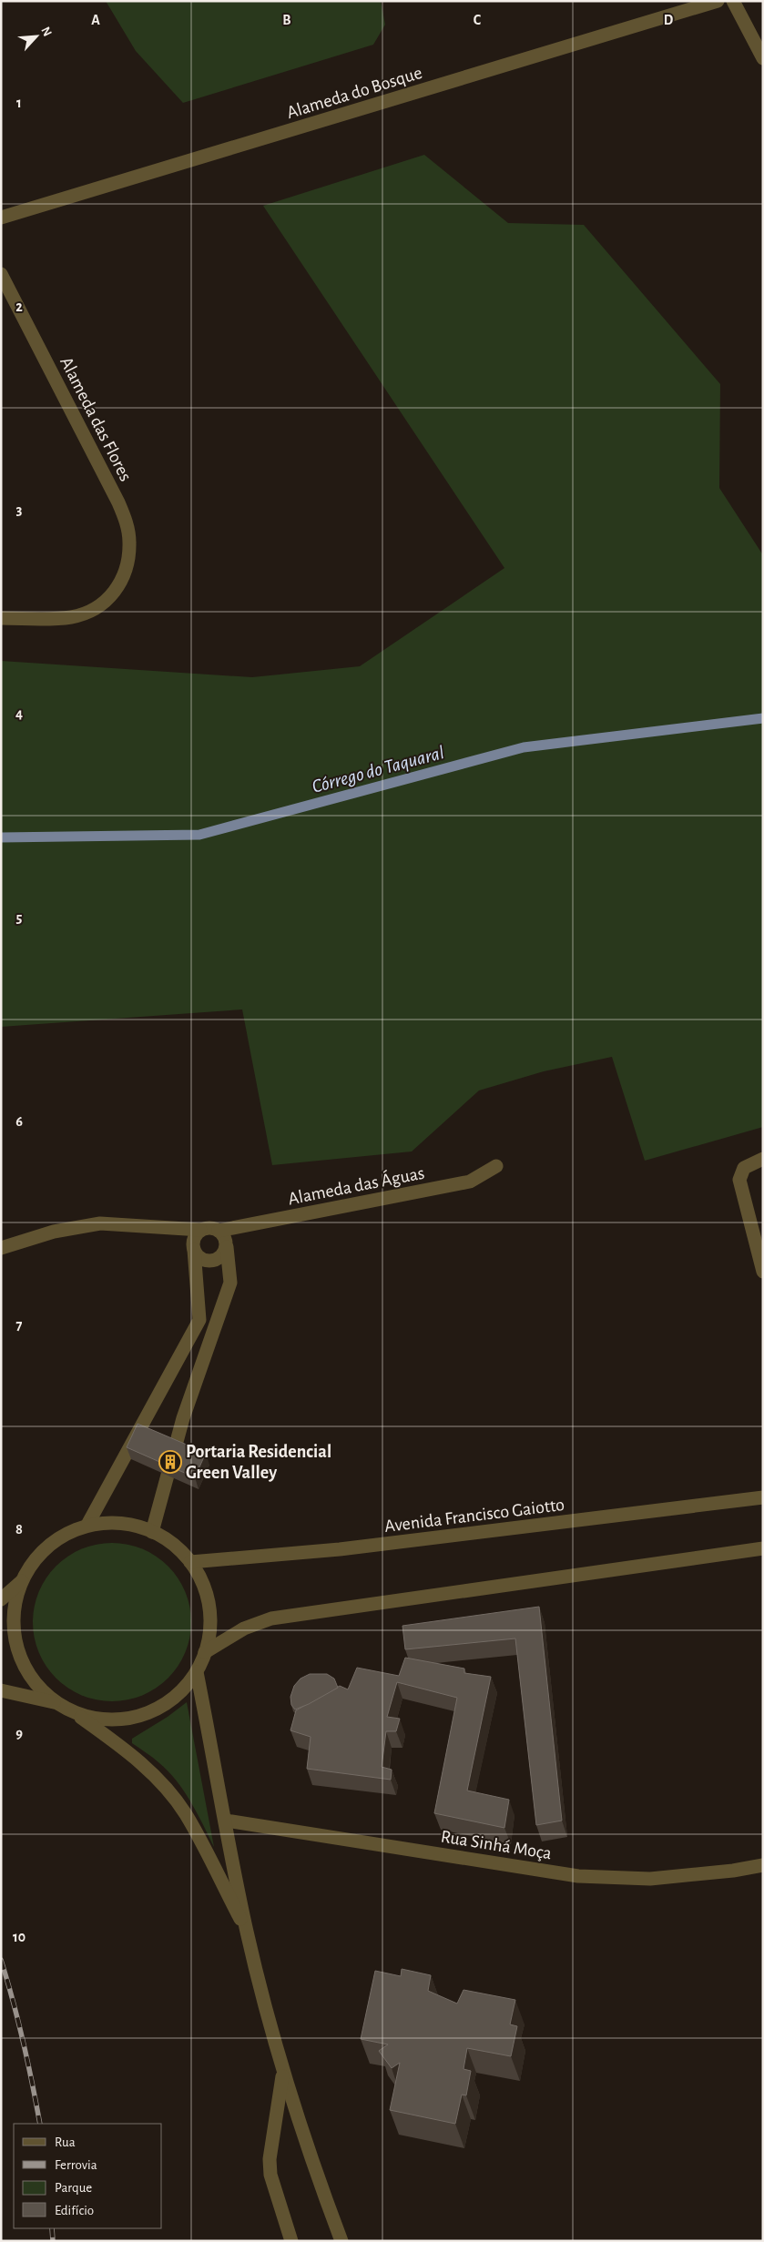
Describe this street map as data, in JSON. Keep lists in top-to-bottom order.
{
  "streets": {
    "street": [
      "Alameda do Bosque",
      "Alameda das Flores",
      "Alameda das Águas",
      "Avenida Francisco Gaiotto",
      "Rua Sinhá Moça"
    ]
  },
  "water": ["Córrego do Taquaral"],
  "places": {
    "building": ["Portaria Residencial Green Valley"]
  },
  "legend": [
    "Rua",
    "Ferrovia",
    "Parque",
    "Edifício"
  ],
  "north": "top right",
  "grid": {
    "columns": [
      "A",
      "B",
      "C",
      "D"
    ],
    "rows": [
      "1",
      "2",
      "3",
      "4",
      "5",
      "6",
      "7",
      "8",
      "9",
      "10"
    ]
  }
}
